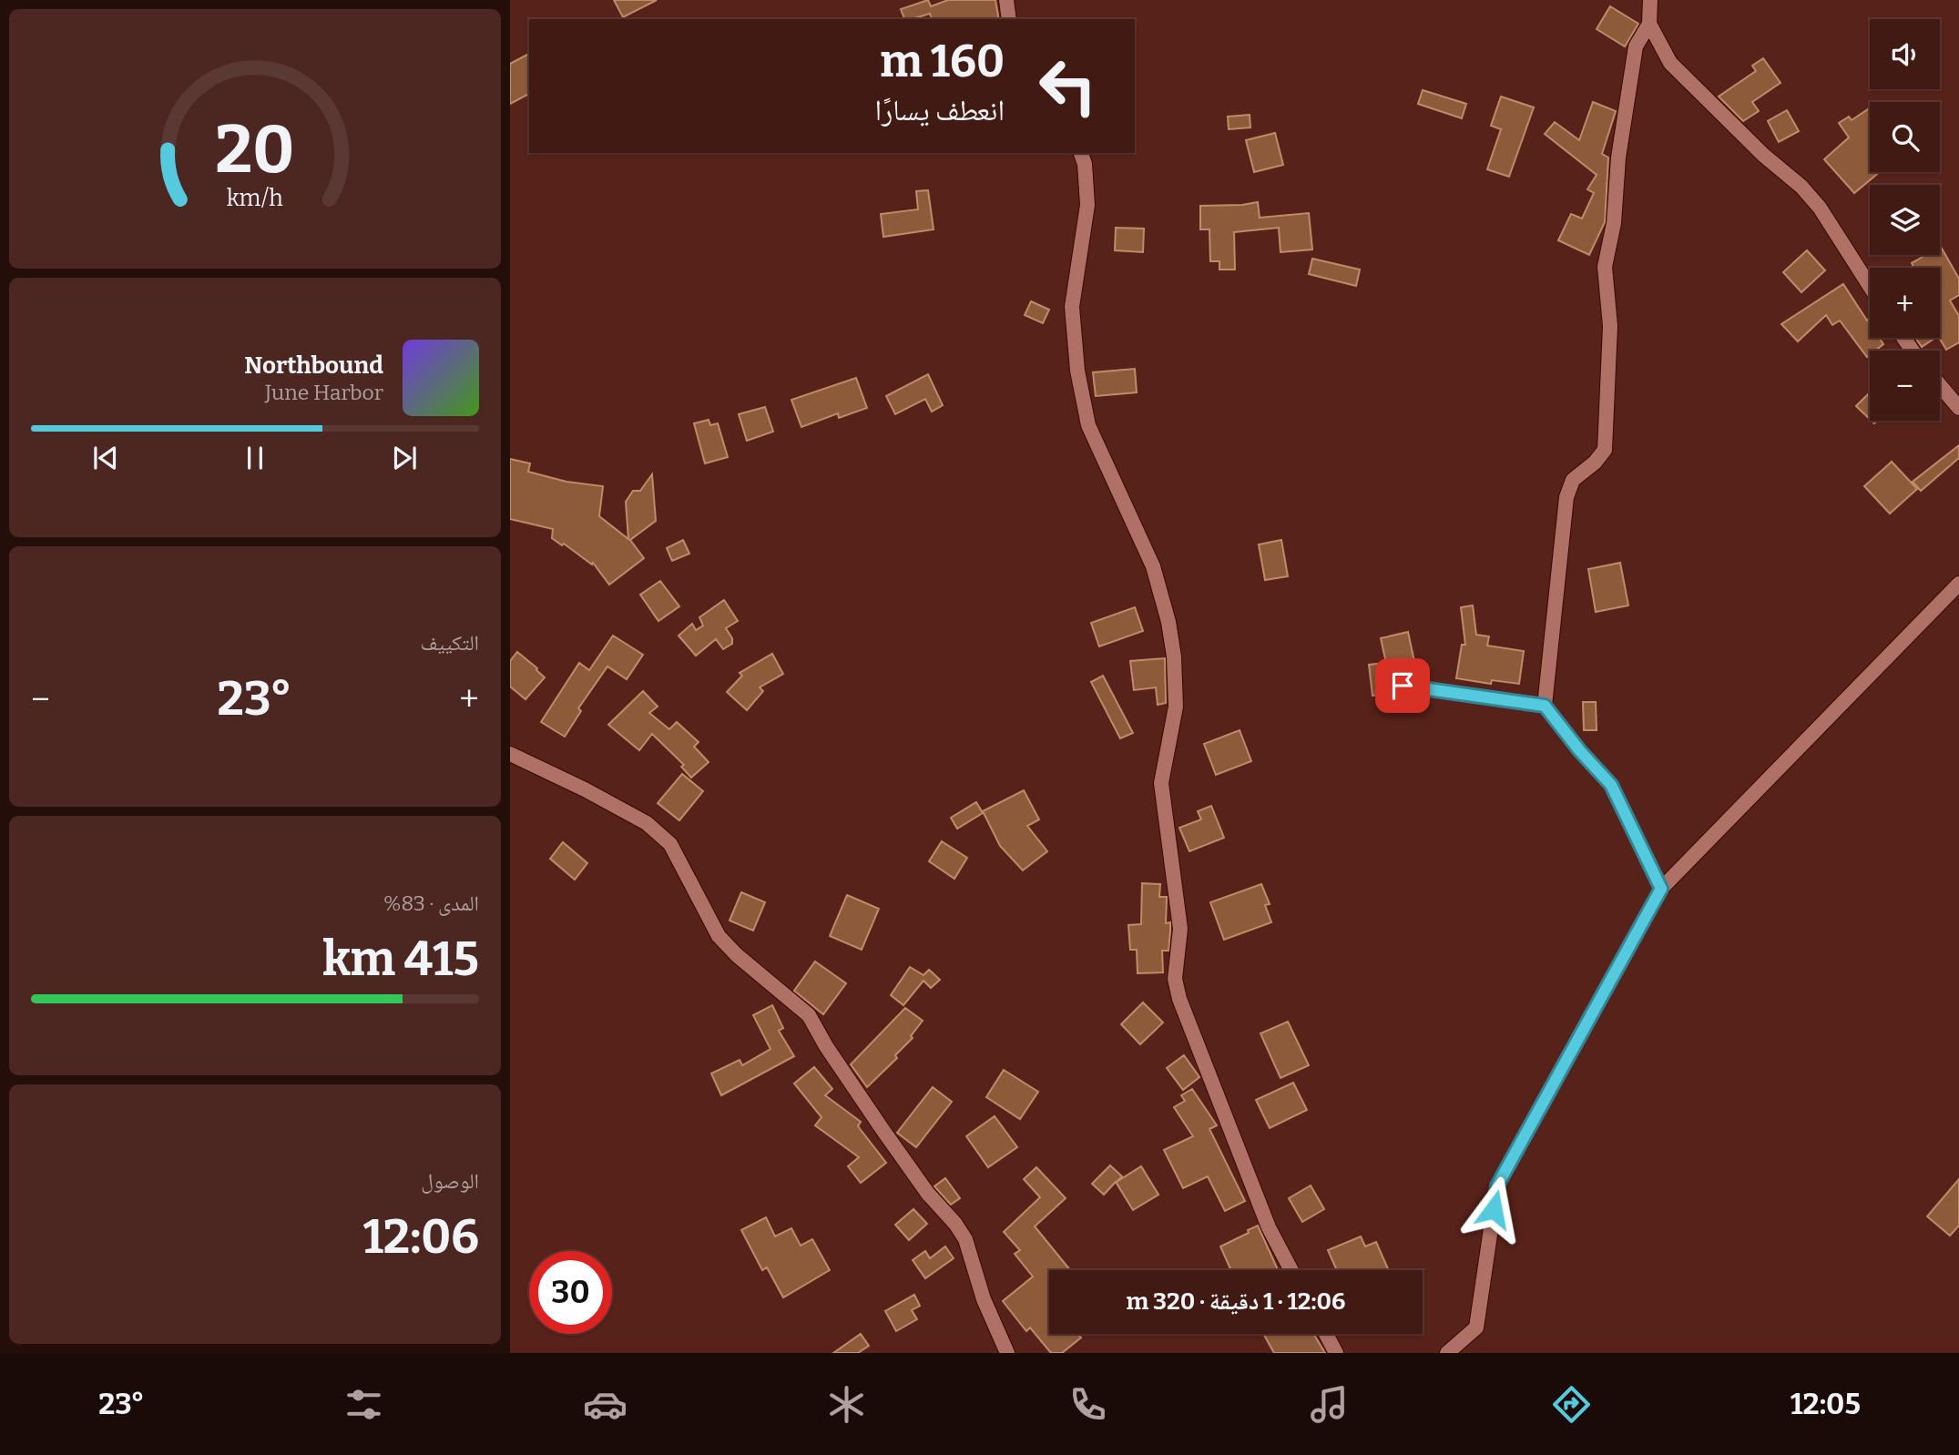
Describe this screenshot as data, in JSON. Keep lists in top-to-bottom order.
{
  "page": {
    "map_buttons": ["+", "−"],
    "turn": ["160 m", "انعطف يسارًا"],
    "song": ["Northbound", "June Harbor"],
    "tile": [
      "التكييف",
      ["المدى · 83%", "415 km"],
      ["الوصول", "12:06"]
    ],
    "heat": ["−", "23°", "+"],
    "limit": "30",
    "trip": "12:06 · 1 دقيقة · 320 m",
    "tabs": ["12:05", "23°"],
    "gauge": ["20", "km/h"]
  }
}
